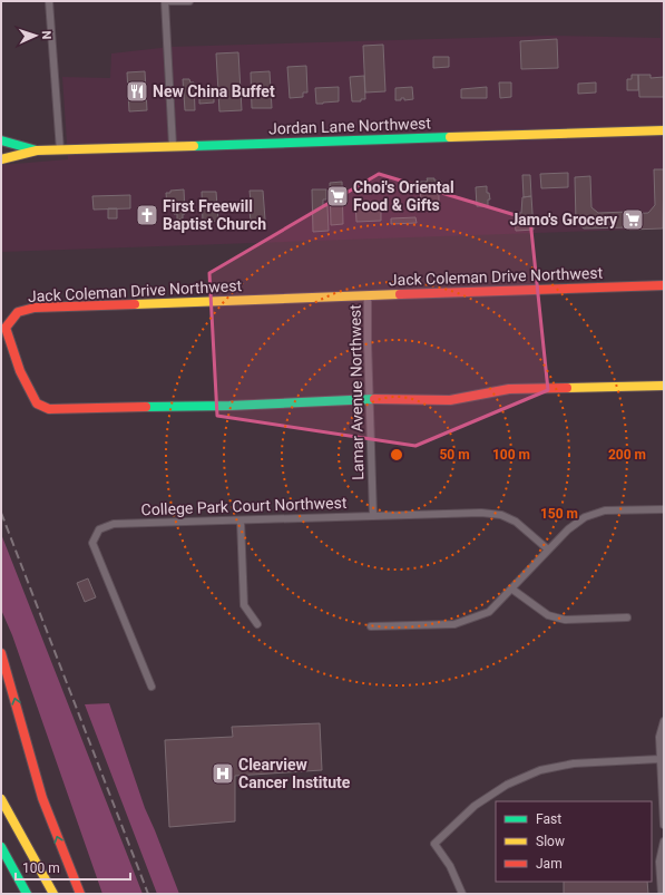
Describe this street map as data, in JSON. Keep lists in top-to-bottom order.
{
  "streets": {
    "main road": ["Jordan Lane Northwest", "Jack Coleman Drive Northwest"],
    "street": ["Lamar Avenue Northwest", "College Park Court Northwest"]
  },
  "crossings": [
    ["Jack Coleman Drive Northwest", "Lamar Avenue Northwest"],
    ["Lamar Avenue Northwest", "College Park Court Northwest"]
  ],
  "places": {
    "restaurant": ["New China Buffet"],
    "supermarket": ["Choi's Oriental Food & Gifts", "Jamo's Grocery"],
    "church": ["First Freewill Baptist Church"],
    "hospital": ["Clearview Cancer Institute"]
  },
  "legend": ["Fast", "Slow", "Jam"],
  "scale_bar": "100 m",
  "north": "right",
  "rings": [
    "50 m",
    "100 m",
    "200 m",
    "150 m"
  ]
}
